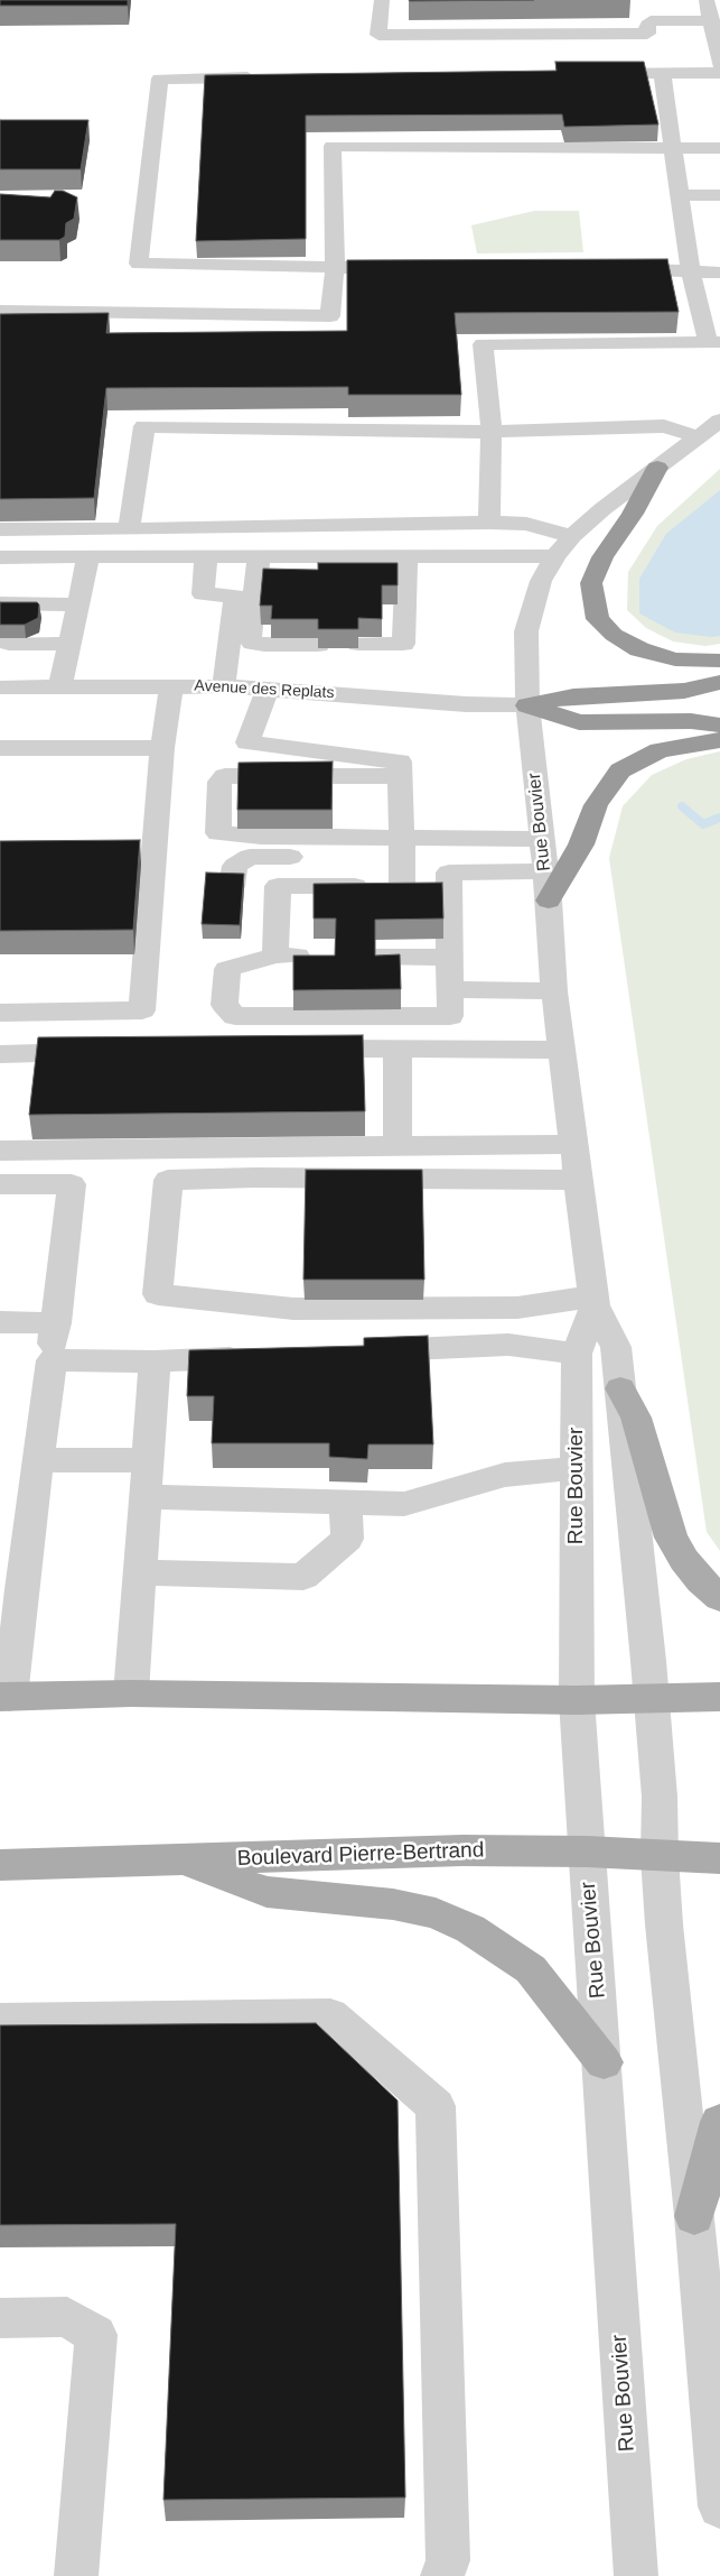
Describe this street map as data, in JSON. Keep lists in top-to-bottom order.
{
  "streets": {
    "main road": ["Boulevard Pierre-Bertrand"],
    "street": ["Avenue des Replats", "Rue Bouvier"]
  },
  "crossings": [
    ["Avenue des Replats", "Rue Bouvier"],
    ["Rue Bouvier", "Boulevard Pierre-Bertrand"]
  ]
}
